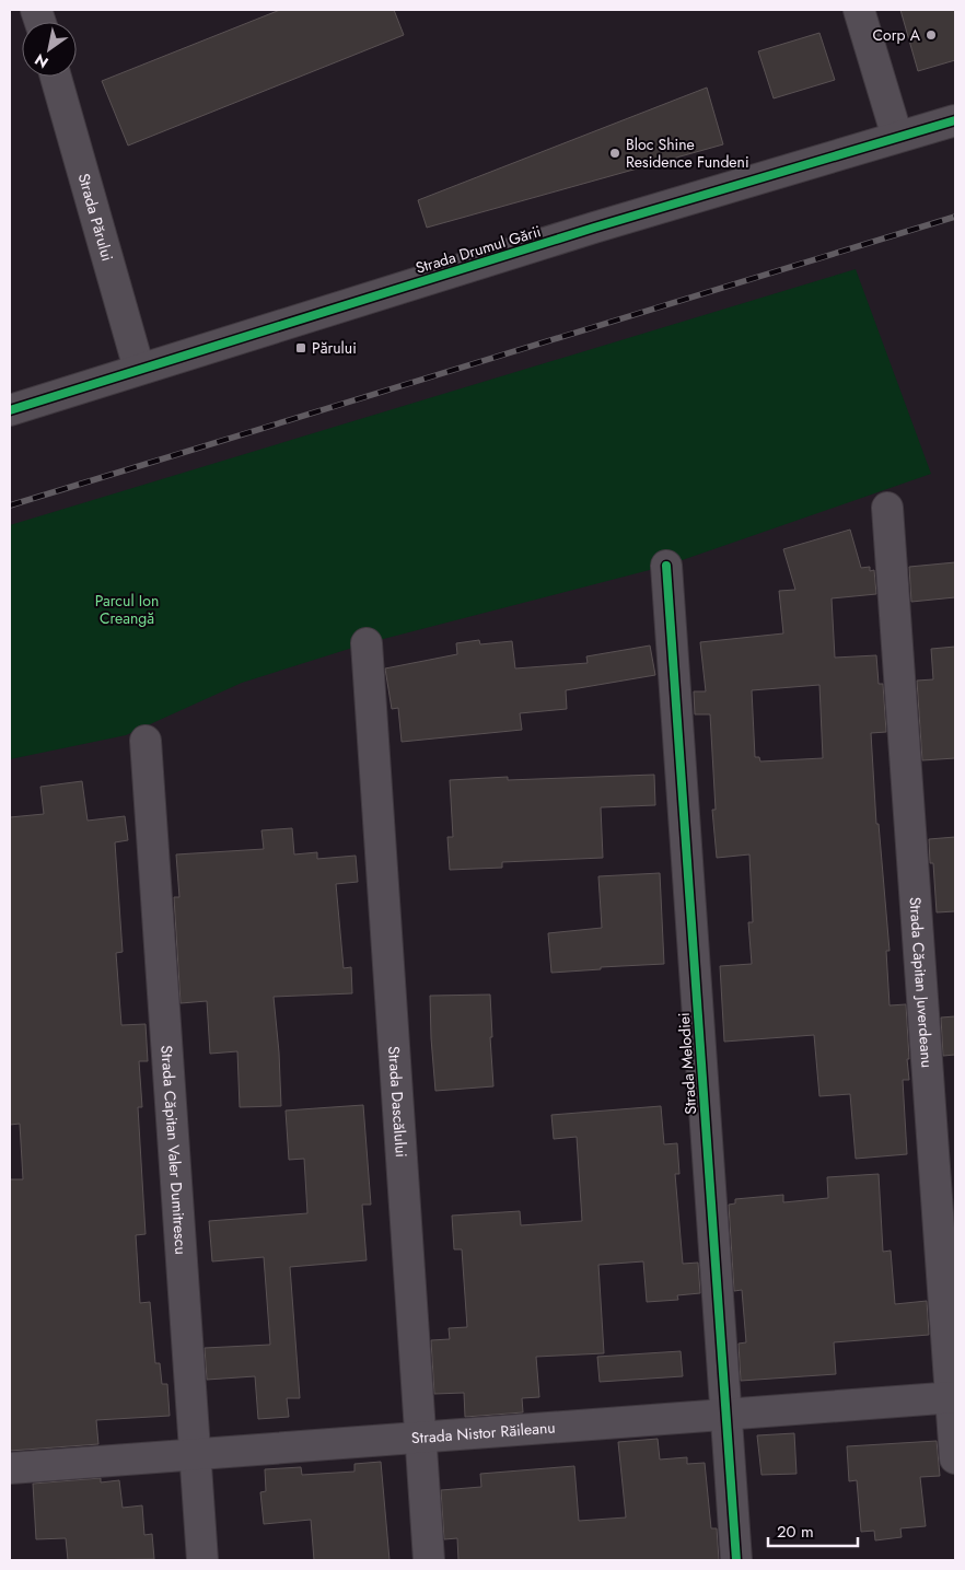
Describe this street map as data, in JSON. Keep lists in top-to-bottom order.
{
  "streets": {
    "street": [
      "Strada Părului",
      "Strada Drumul Gării",
      "Strada Căpitan Juverdeanu",
      "Strada Melodiei",
      "Strada Dascălului",
      "Strada Căpitan Valer Dumitrescu",
      "Strada Nistor Răileanu"
    ]
  },
  "crossings": [
    ["Strada Părului", "Strada Drumul Gării"],
    ["Strada Căpitan Juverdeanu", "Strada Nistor Răileanu"],
    ["Strada Melodiei", "Strada Nistor Răileanu"],
    ["Strada Dascălului", "Strada Nistor Răileanu"],
    ["Strada Căpitan Valer Dumitrescu", "Strada Nistor Răileanu"]
  ],
  "parks": ["Parcul Ion Creangă"],
  "places": {
    "other": ["Corp A", "Bloc Shine Residence Fundeni"],
    "transit": ["Părului"]
  },
  "scale_bar": "20 m",
  "north": "bottom left"
}
